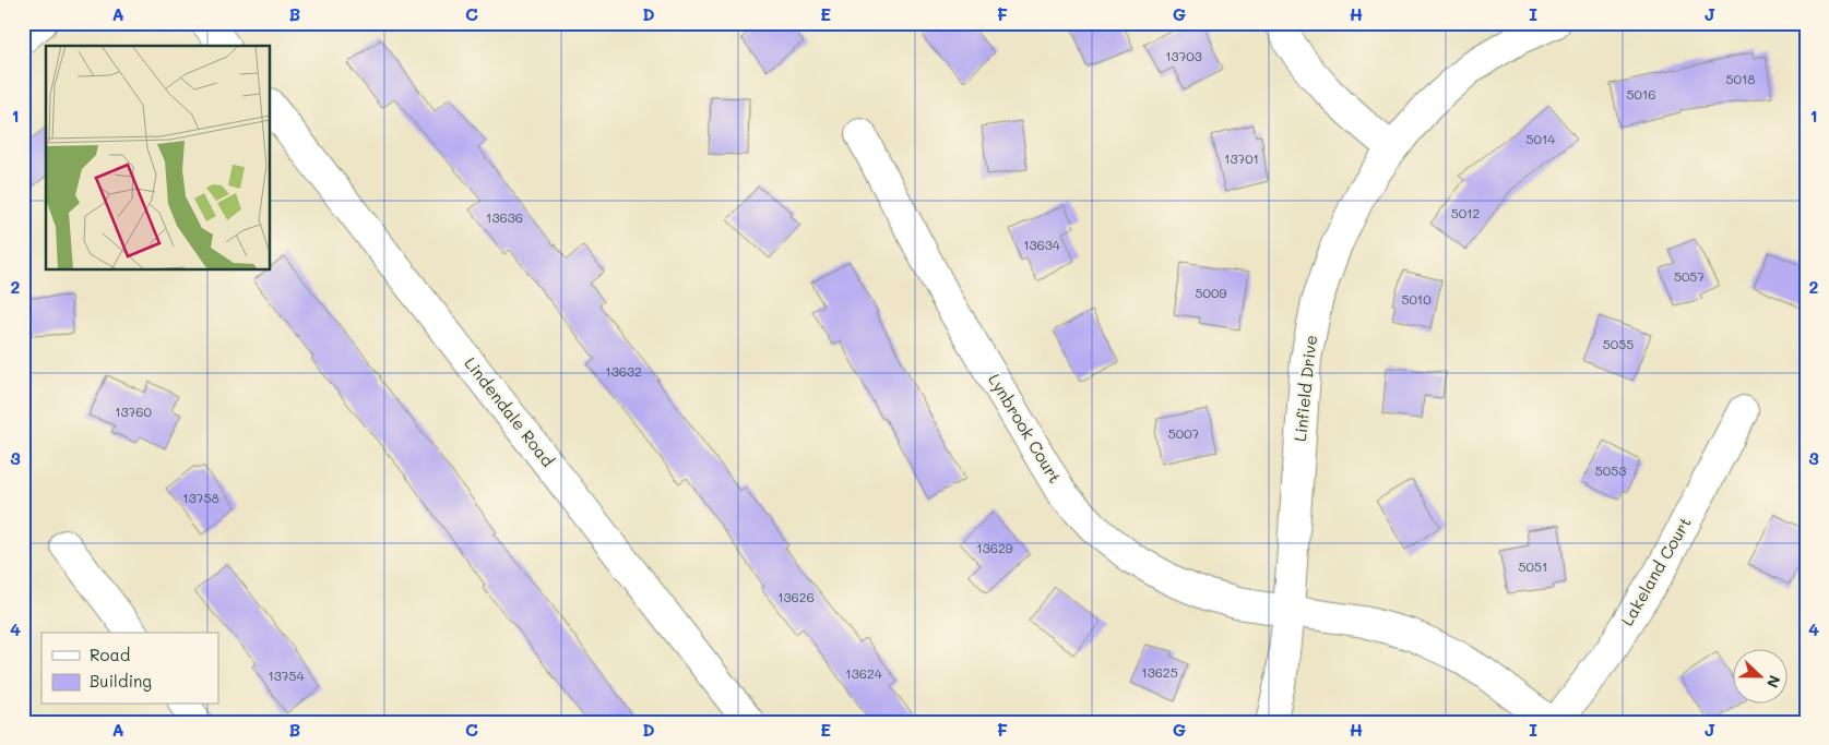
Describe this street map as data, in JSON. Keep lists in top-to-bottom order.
{
  "streets": {
    "street": [
      "Linfield Drive",
      "Lindendale Road",
      "Lynbrook Court",
      "Lakeland Court"
    ]
  },
  "crossings": [
    ["Linfield Drive", "Lynbrook Court"]
  ],
  "house_numbers": [
    "13703",
    "5018",
    "5016",
    "5014",
    "13701",
    "5012",
    "13636",
    "13634",
    "5057",
    "5009",
    "5010",
    "5055",
    "13632",
    "13760",
    "5007",
    "5053",
    "13758",
    "13629",
    "5051",
    "13626",
    "13625",
    "13624",
    "13754"
  ],
  "legend": ["Road", "Building"],
  "north": "right",
  "grid": {
    "columns": [
      "A",
      "B",
      "C",
      "D",
      "E",
      "F",
      "G",
      "H",
      "I",
      "J"
    ],
    "rows": [
      "1",
      "2",
      "3",
      "4"
    ]
  }
}
